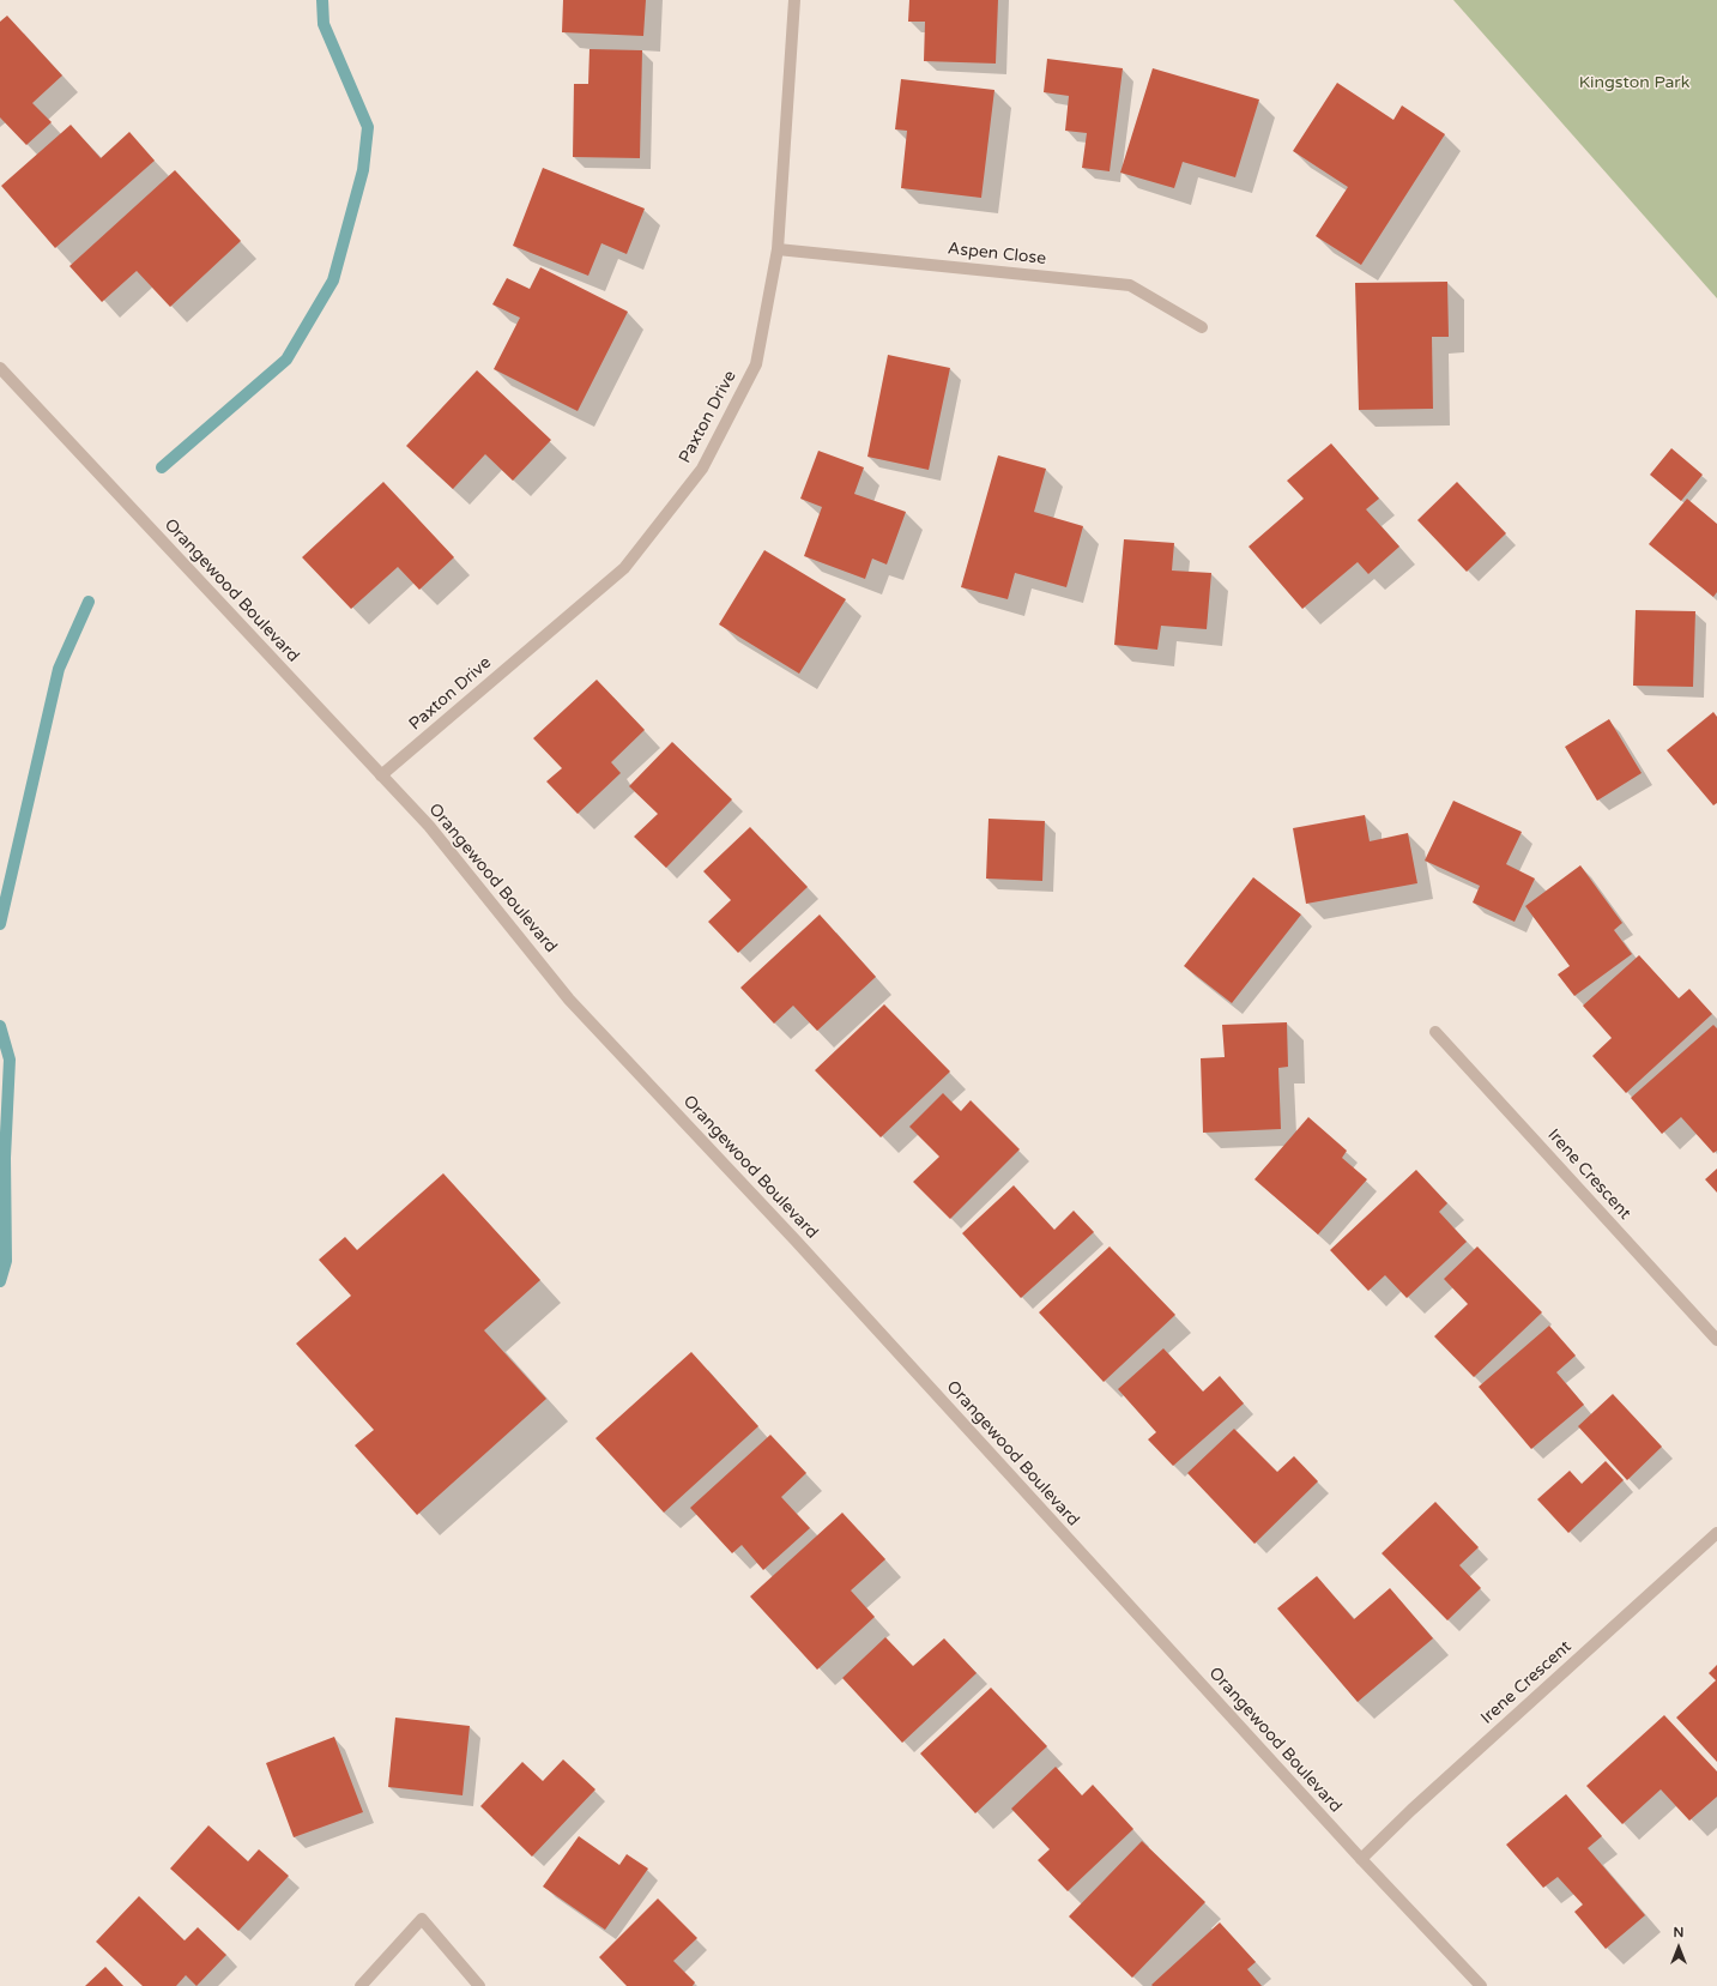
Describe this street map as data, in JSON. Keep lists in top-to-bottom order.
{
  "streets": {
    "street": [
      "Aspen Close",
      "Paxton Drive",
      "Orangewood Boulevard",
      "Irene Crescent"
    ]
  },
  "crossings": [
    ["Aspen Close", "Paxton Drive"],
    ["Paxton Drive", "Orangewood Boulevard"],
    ["Orangewood Boulevard", "Irene Crescent"]
  ],
  "parks": ["Kingston Park"],
  "north": "top"
}
